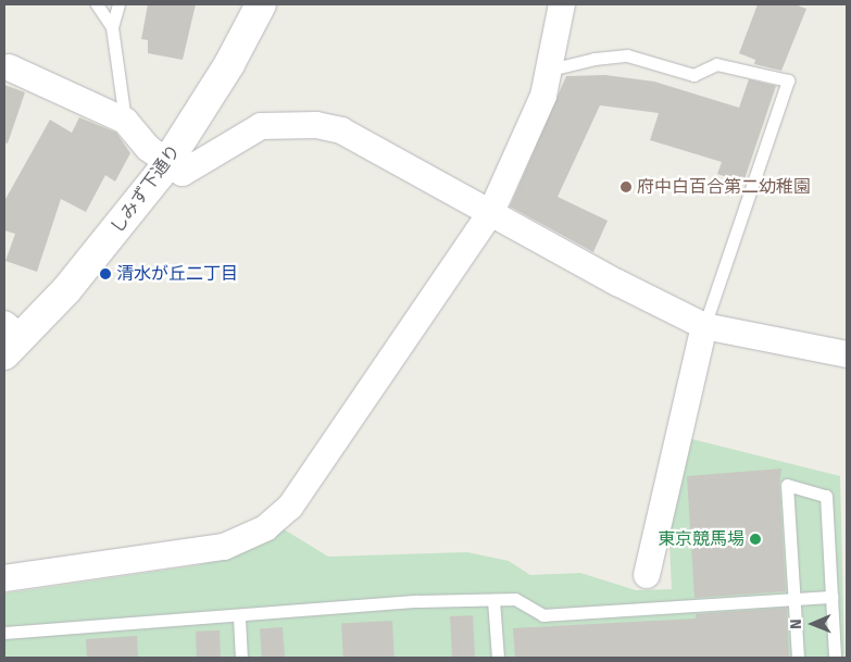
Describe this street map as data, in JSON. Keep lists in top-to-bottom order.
{
  "streets": {
    "street": ["しみず下通り"]
  },
  "places": ["府中白百合第二幼稚園", "清水が丘二丁目", "東京競馬場"],
  "north": "left"
}
